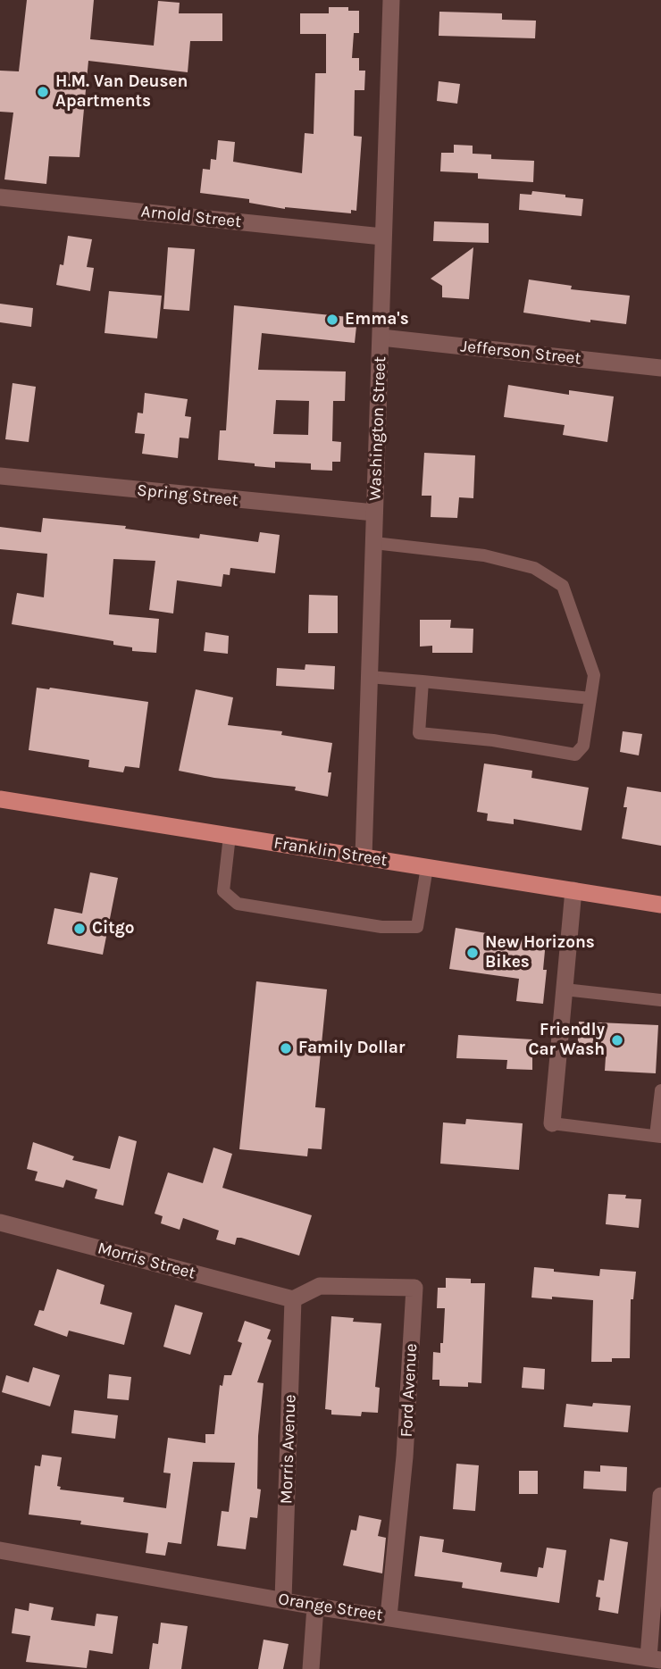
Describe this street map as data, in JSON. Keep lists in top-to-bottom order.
{
  "streets": {
    "main road": ["Franklin Street"],
    "street": [
      "Arnold Street",
      "Jefferson Street",
      "Washington Street",
      "Spring Street",
      "Morris Street",
      "Ford Avenue",
      "Morris Avenue",
      "Orange Street"
    ]
  },
  "crossings": [
    ["Arnold Street", "Washington Street"],
    ["Jefferson Street", "Washington Street"],
    ["Washington Street", "Spring Street"],
    ["Washington Street", "Franklin Street"],
    ["Morris Street", "Ford Avenue"],
    ["Morris Street", "Morris Avenue"],
    ["Ford Avenue", "Morris Avenue"],
    ["Ford Avenue", "Orange Street"],
    ["Morris Avenue", "Orange Street"]
  ],
  "places": [
    "H.M. Van Deusen Apartments",
    "Emma's",
    "Citgo",
    "New Horizons Bikes",
    "Friendly Car Wash",
    "Family Dollar"
  ]
}
